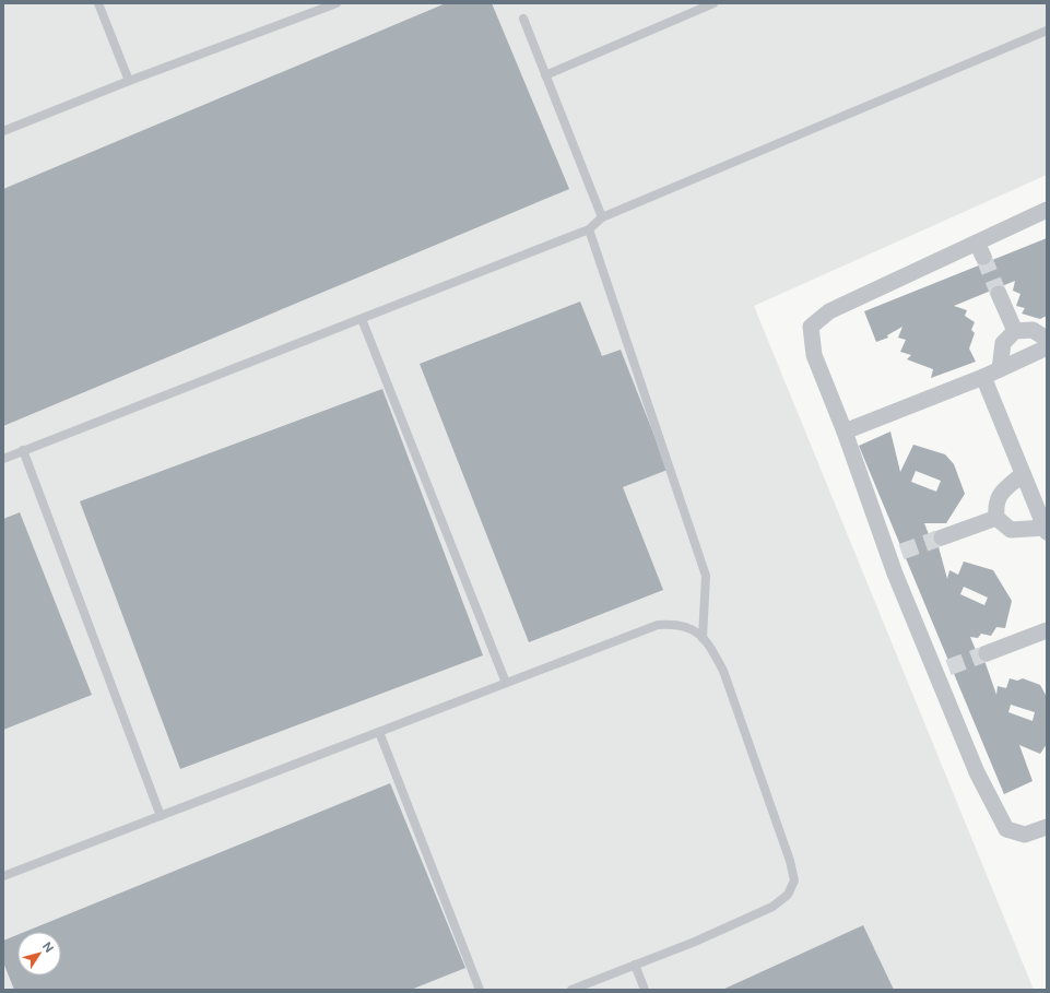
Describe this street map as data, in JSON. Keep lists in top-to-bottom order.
{
  "north": "top right"
}
